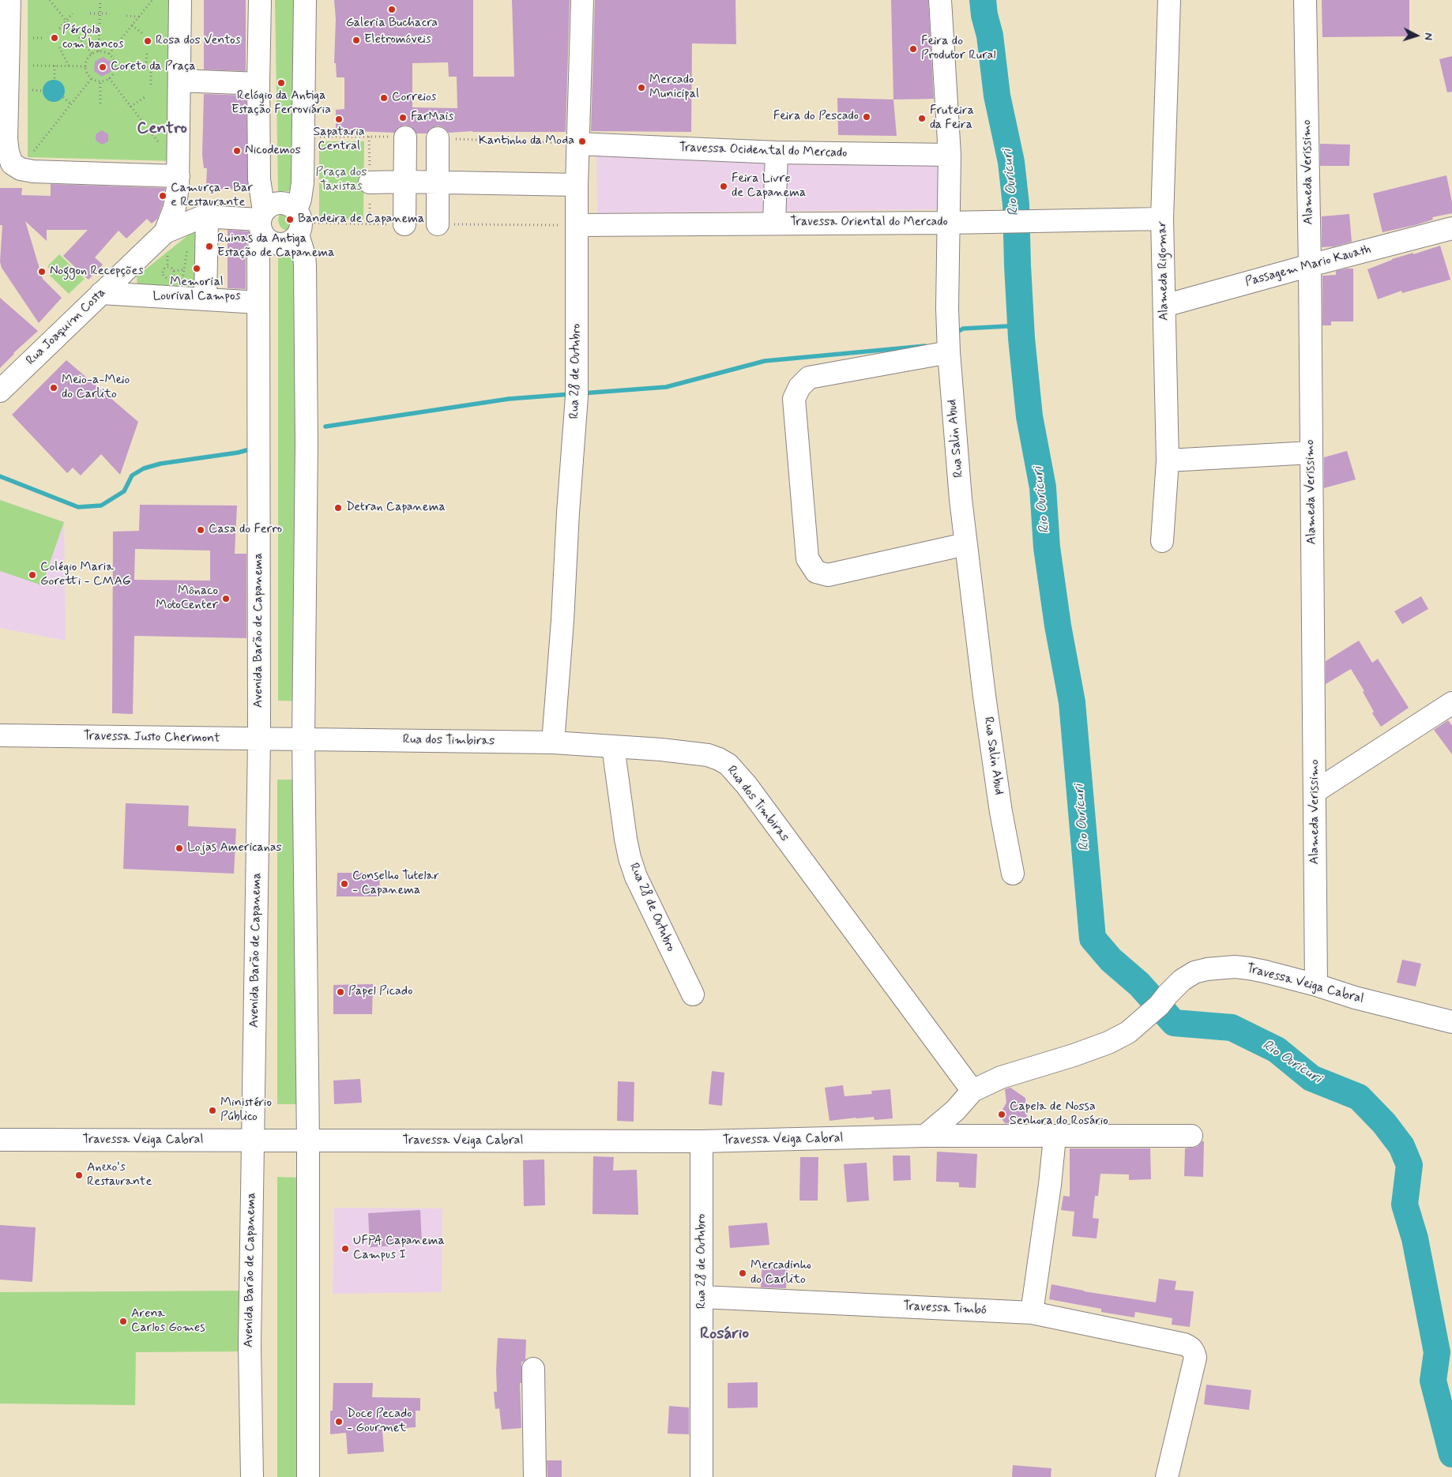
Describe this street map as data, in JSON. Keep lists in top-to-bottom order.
{
  "streets": {
    "street": [
      "Travessa Ocidental do Mercado",
      "Alameda Verissimo",
      "Travessa Oriental do Mercado",
      "Passagem Mario Kauath",
      "Alameda Rigomar",
      "Rua Joaquim Costa",
      "Rua 28 de Outubro",
      "Rua Salin Abud",
      "Avenida Barão de Capanema",
      "Travessa Justo Chermont",
      "Rua dos Timbiras",
      "Travessa Veiga Cabral",
      "Travessa Timbó"
    ]
  },
  "crossings": [
    ["Travessa Ocidental do Mercado", "Rua 28 de Outubro"],
    ["Travessa Ocidental do Mercado", "Rua Salin Abud"],
    ["Alameda Verissimo", "Passagem Mario Kauath"],
    ["Alameda Verissimo", "Travessa Veiga Cabral"],
    ["Travessa Oriental do Mercado", "Alameda Rigomar"],
    ["Travessa Oriental do Mercado", "Rua 28 de Outubro"],
    ["Travessa Oriental do Mercado", "Rua Salin Abud"],
    ["Passagem Mario Kauath", "Alameda Rigomar"],
    ["Rua Joaquim Costa", "Avenida Barão de Capanema"],
    ["Rua 28 de Outubro", "Rua dos Timbiras"],
    ["Rua 28 de Outubro", "Travessa Veiga Cabral"],
    ["Rua 28 de Outubro", "Travessa Timbó"],
    ["Avenida Barão de Capanema", "Travessa Justo Chermont"],
    ["Avenida Barão de Capanema", "Travessa Veiga Cabral"],
    ["Travessa Justo Chermont", "Rua dos Timbiras"],
    ["Rua dos Timbiras", "Travessa Veiga Cabral"]
  ],
  "districts": ["Centro", "Rosário"],
  "water": ["Rio Ouricuri"],
  "parks": ["Praça dos Taxistas"],
  "places": [
    "Galeria Buchacra",
    "Pérgola com bancos",
    "Eletromóveis",
    "Rosa dos Ventos",
    "Feira do Produtor Rural",
    "Coreto da Praça",
    "Relógio da Antiga Estação Ferroviária",
    "Mercado Municipal",
    "Correios",
    "Feira do Pescado",
    "FarMais",
    "Fruteira da Feira",
    "Sapataria Central",
    "Kantinho da Moda",
    "Nicodemos",
    "Feira Livre de Capanema",
    "Camurça - Bar e Restaurante",
    "Bandeira de Capanema",
    "Ruinas da Antiga Estação de Capanema",
    "Memorial Lourival Campos",
    "Noggon Recepções",
    "Meio-a-Meio do Carlito",
    "Detran Capanema",
    "Casa do Ferro",
    "Colégio Maria Goretti - CMAG",
    "Mônaco MotoCenter",
    "Lojas Americanas",
    "Conselho Tutelar - Capanema",
    "Papel Picado",
    "Ministério Público",
    "Capela de Nossa Senhora do Rosário",
    "Anexo's Restaurante",
    "UFPA Capanema Campus I",
    "Mercadinho do Carlito",
    "Arena Carlos Gomes",
    "Doce Pecado - Gourmet"
  ],
  "north": "right"
}
